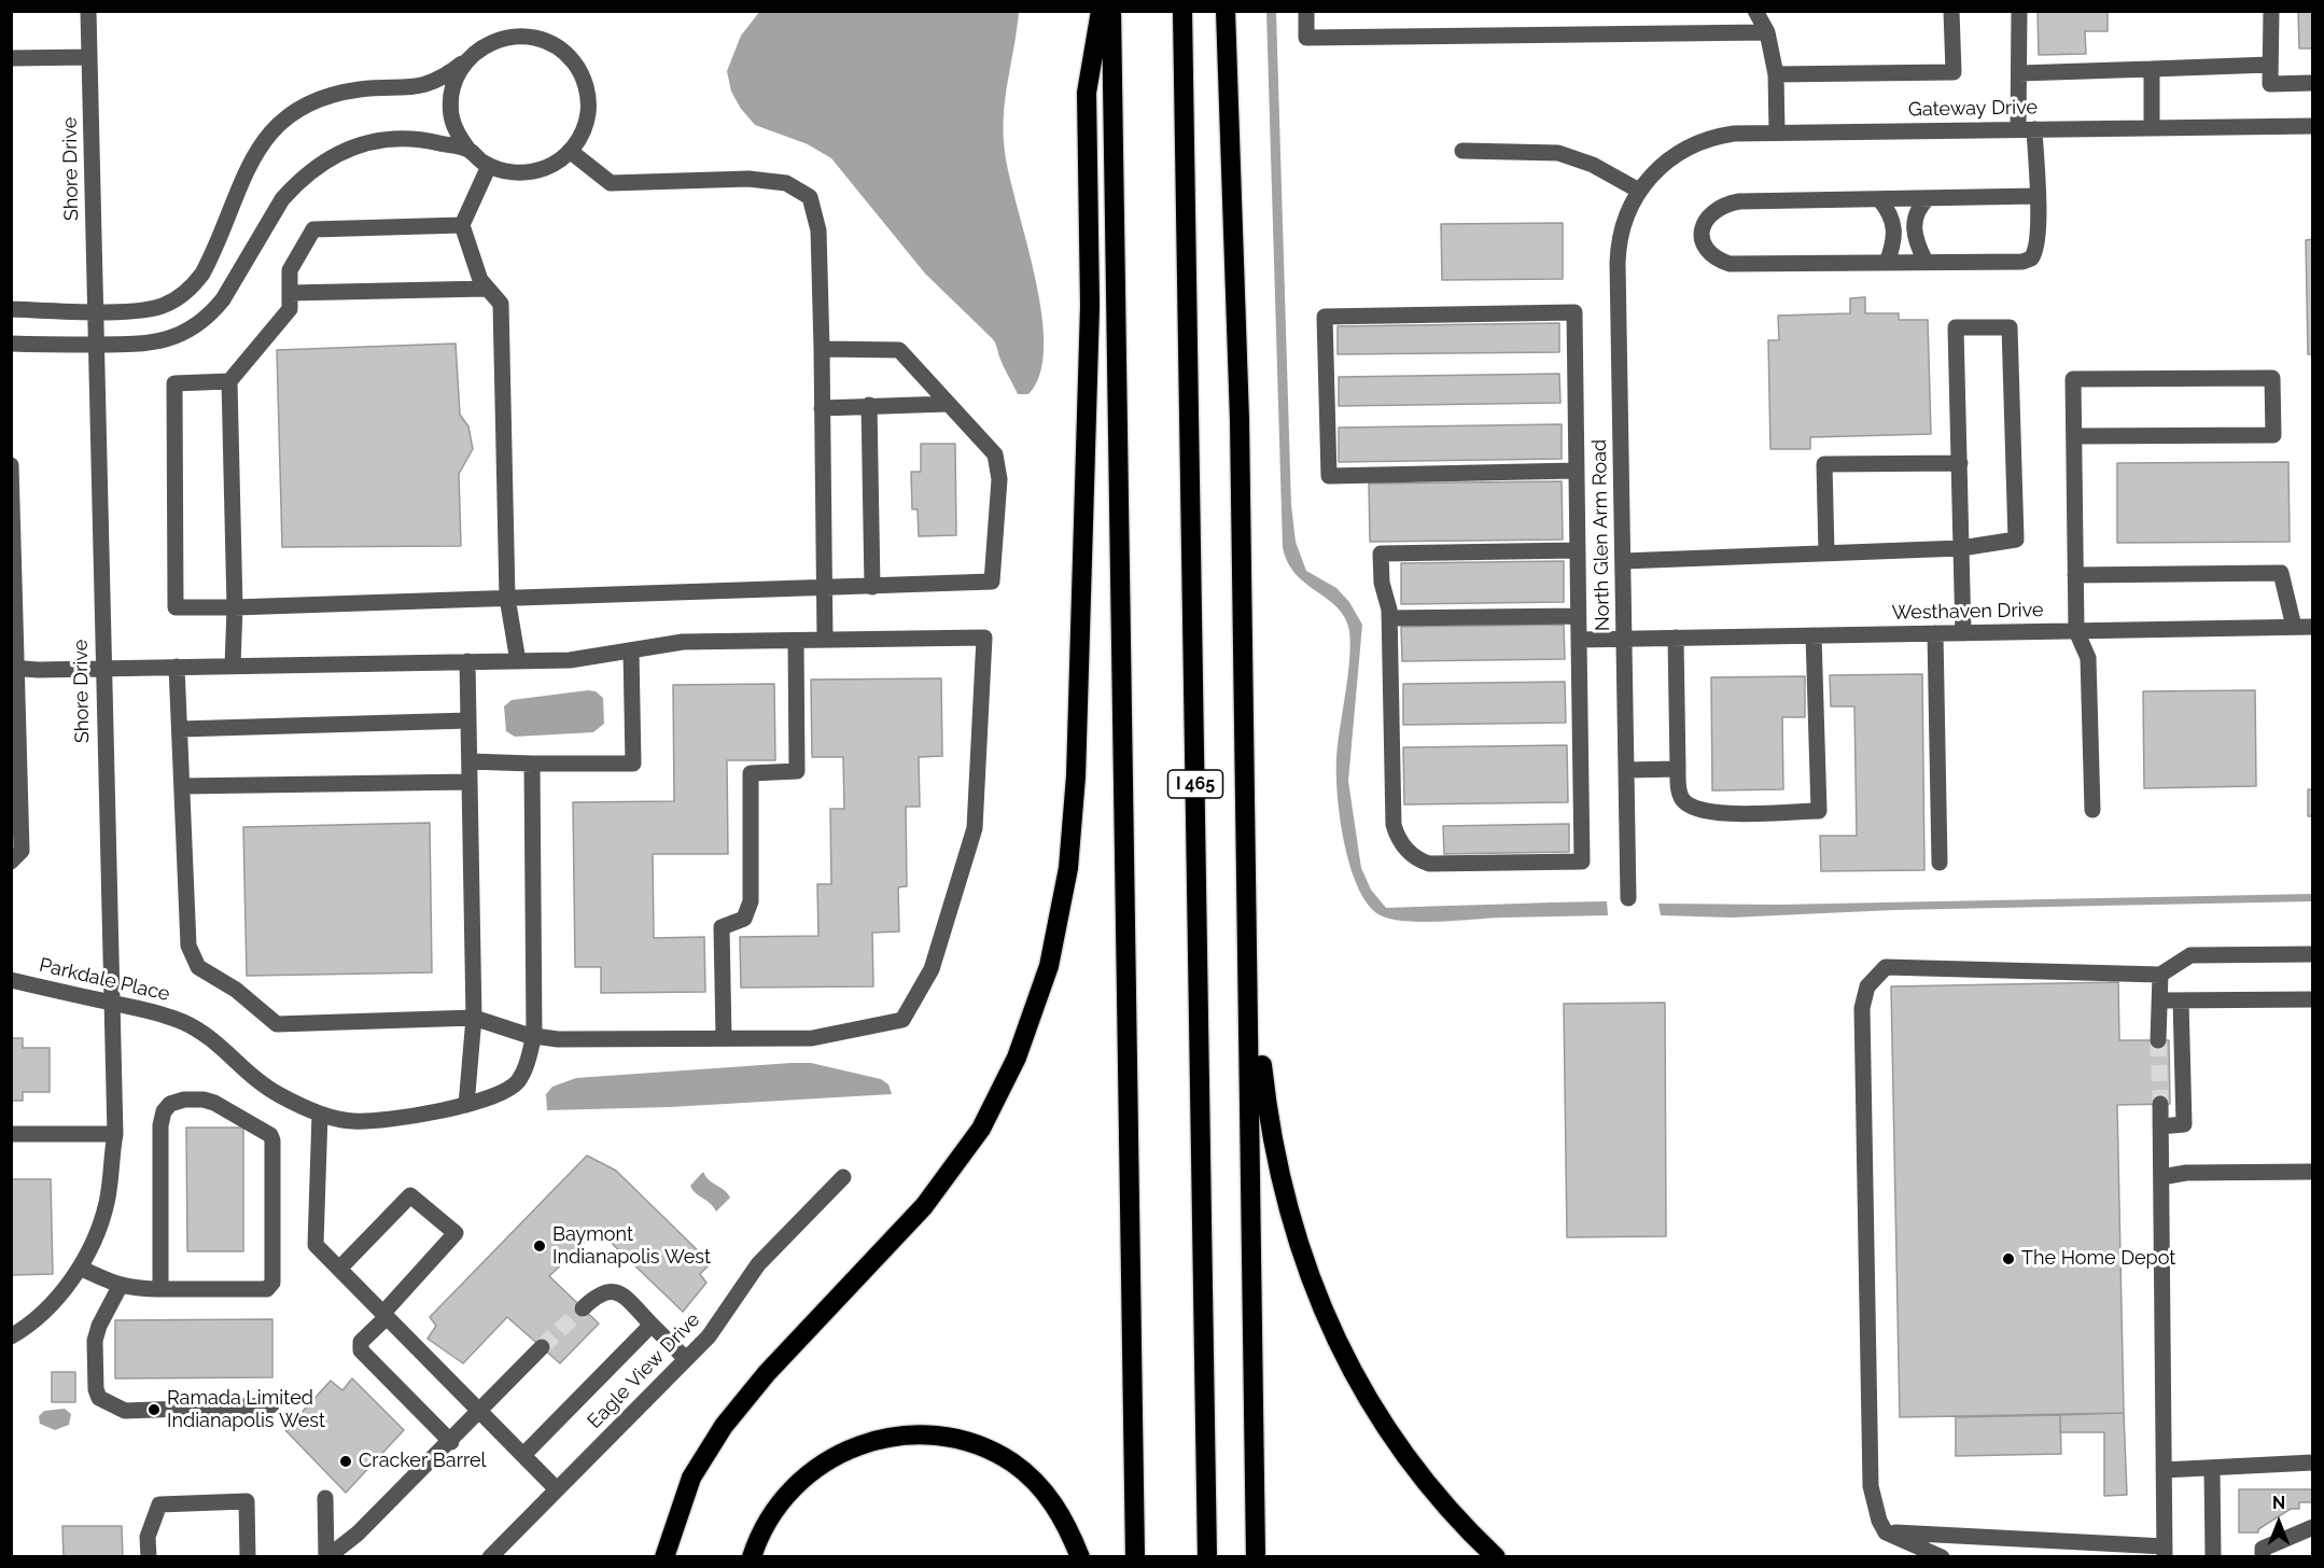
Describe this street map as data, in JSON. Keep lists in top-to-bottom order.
{
  "streets": {
    "highway": ["I 465"],
    "street": [
      "Gateway Drive",
      "Shore Drive",
      "North Glen Arm Road",
      "Westhaven Drive",
      "Parkdale Place",
      "Eagle View Drive"
    ]
  },
  "crossings": [
    ["Gateway Drive", "North Glen Arm Road"],
    ["Shore Drive", "Parkdale Place"],
    ["North Glen Arm Road", "Westhaven Drive"]
  ],
  "places": [
    "Baymont Indianapolis West",
    "The Home Depot",
    "Ramada Limited Indianapolis West",
    "Cracker Barrel"
  ],
  "north": "top"
}
